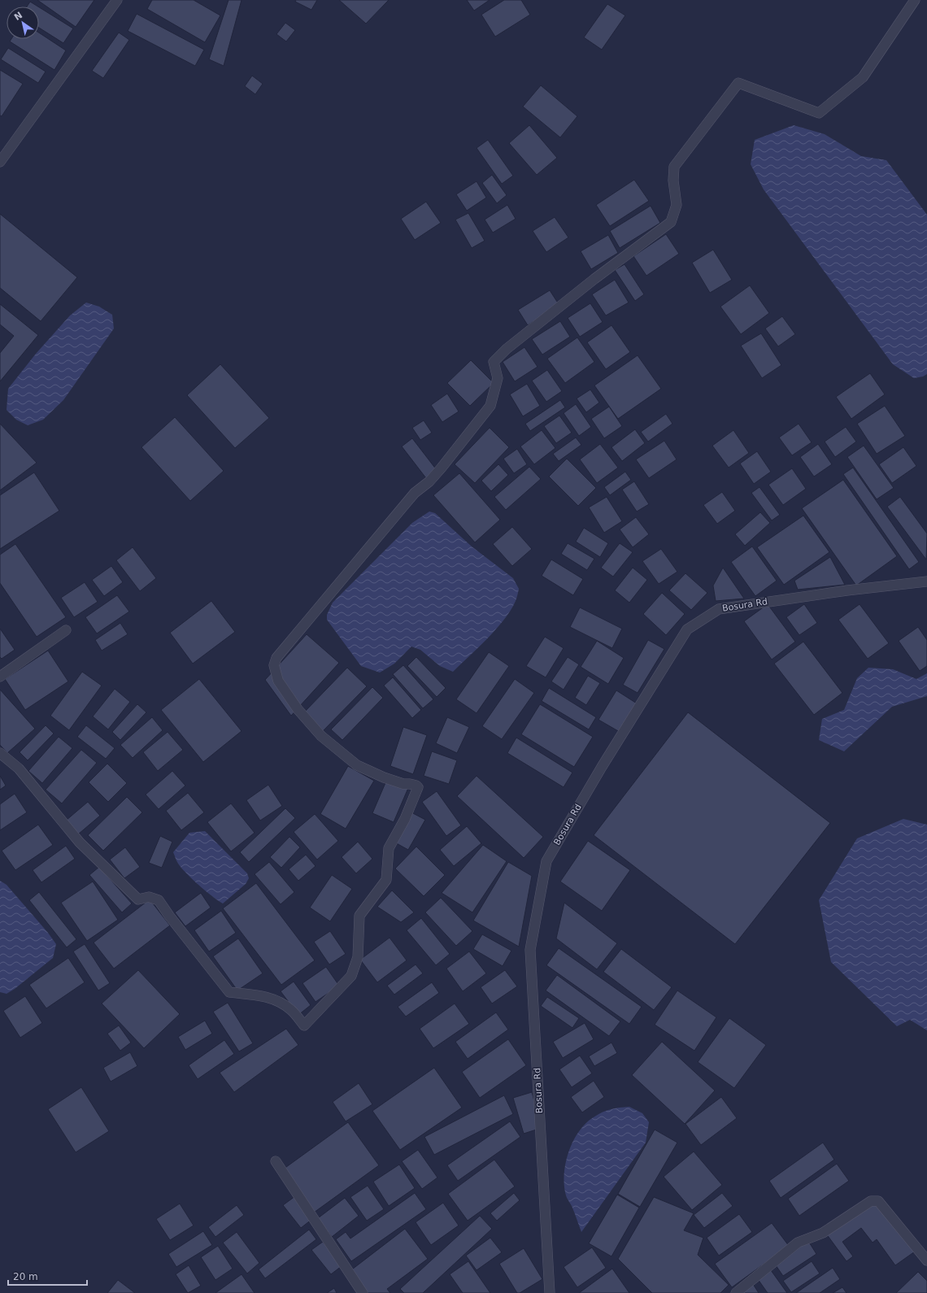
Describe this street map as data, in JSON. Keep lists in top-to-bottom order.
{
  "streets": {
    "street": ["Bosura Rd"]
  },
  "scale_bar": "20 m",
  "north": "top left"
}
